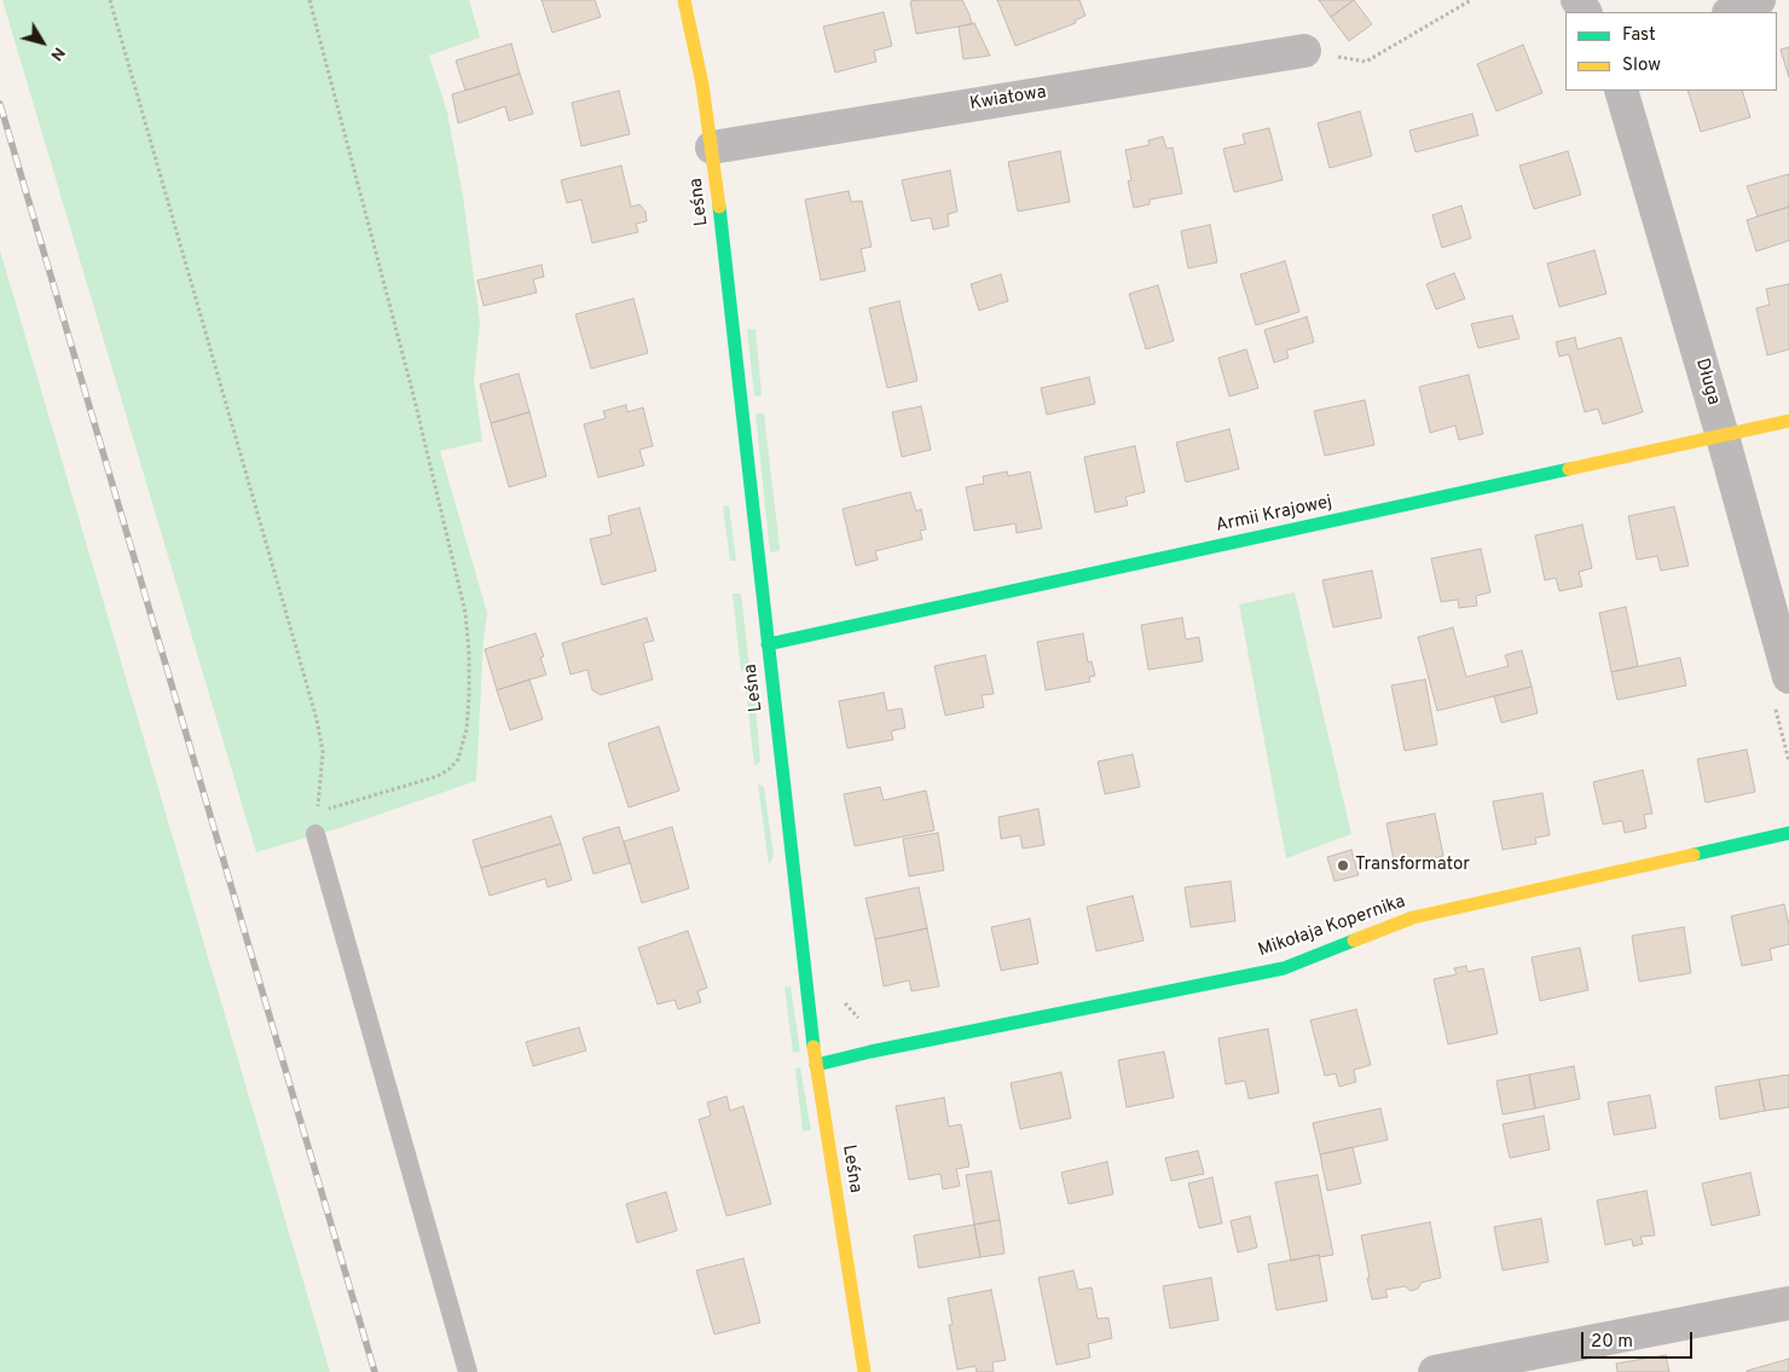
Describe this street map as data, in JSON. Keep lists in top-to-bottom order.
{
  "streets": {
    "street": [
      "Kwiatowa",
      "Leśna",
      "Długa",
      "Armii Krajowej",
      "Mikołaja Kopernika"
    ]
  },
  "crossings": [
    ["Kwiatowa", "Leśna"],
    ["Leśna", "Armii Krajowej"],
    ["Leśna", "Mikołaja Kopernika"],
    ["Długa", "Armii Krajowej"]
  ],
  "places": ["Transformator"],
  "legend": ["Fast", "Slow"],
  "scale_bar": "20 m",
  "north": "bottom right"
}
